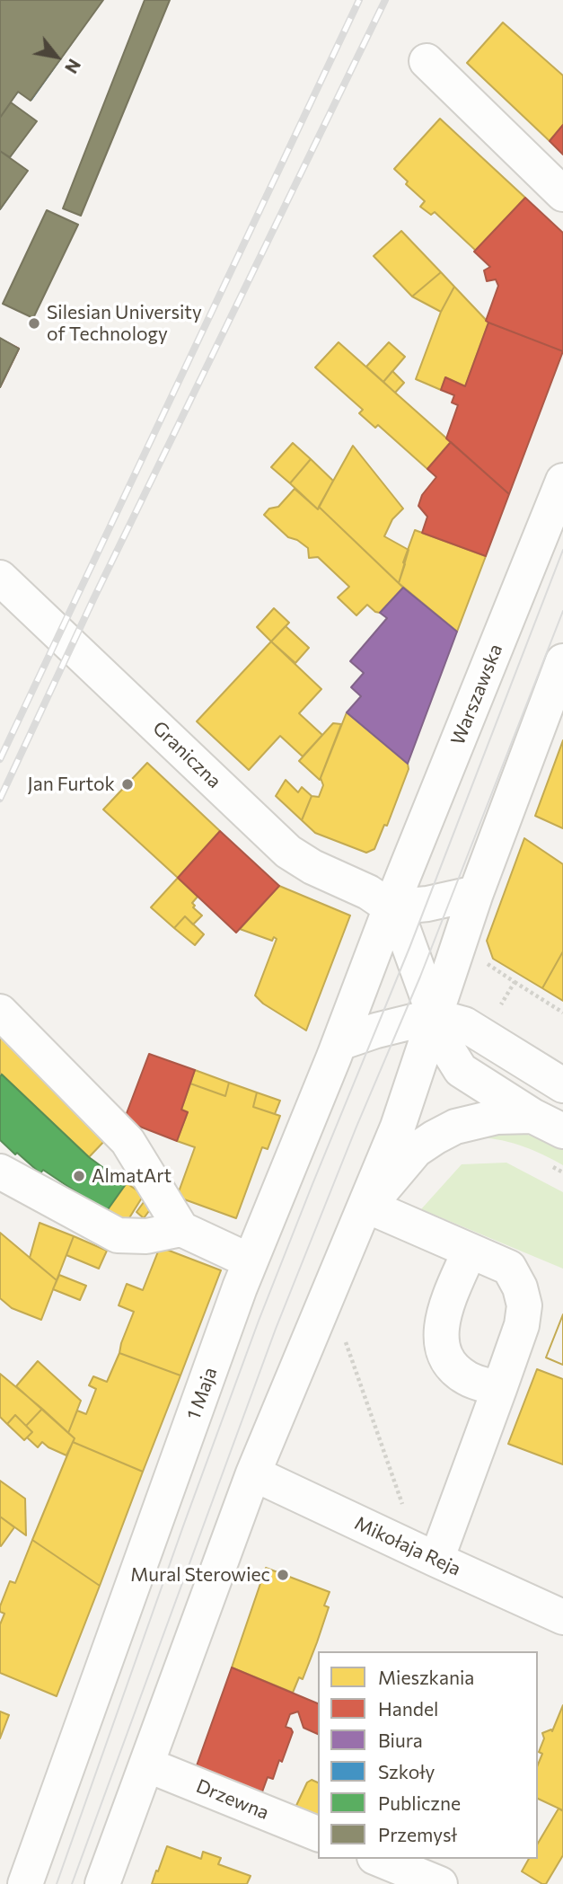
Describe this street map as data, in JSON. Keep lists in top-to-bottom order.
{
  "streets": {
    "street": [
      "Warszawska",
      "Graniczna",
      "1 Maja",
      "Mikołaja Reja",
      "Drzewna"
    ]
  },
  "crossings": [
    ["Warszawska", "Graniczna"],
    ["Warszawska", "1 Maja"],
    ["Graniczna", "1 Maja"]
  ],
  "places": [
    "Silesian University of Technology",
    "Jan Furtok",
    "AlmatArt",
    "Mural Sterowiec"
  ],
  "legend": [
    "Mieszkania",
    "Handel",
    "Biura",
    "Szkoły",
    "Publiczne",
    "Przemysł"
  ],
  "north": "bottom right"
}
